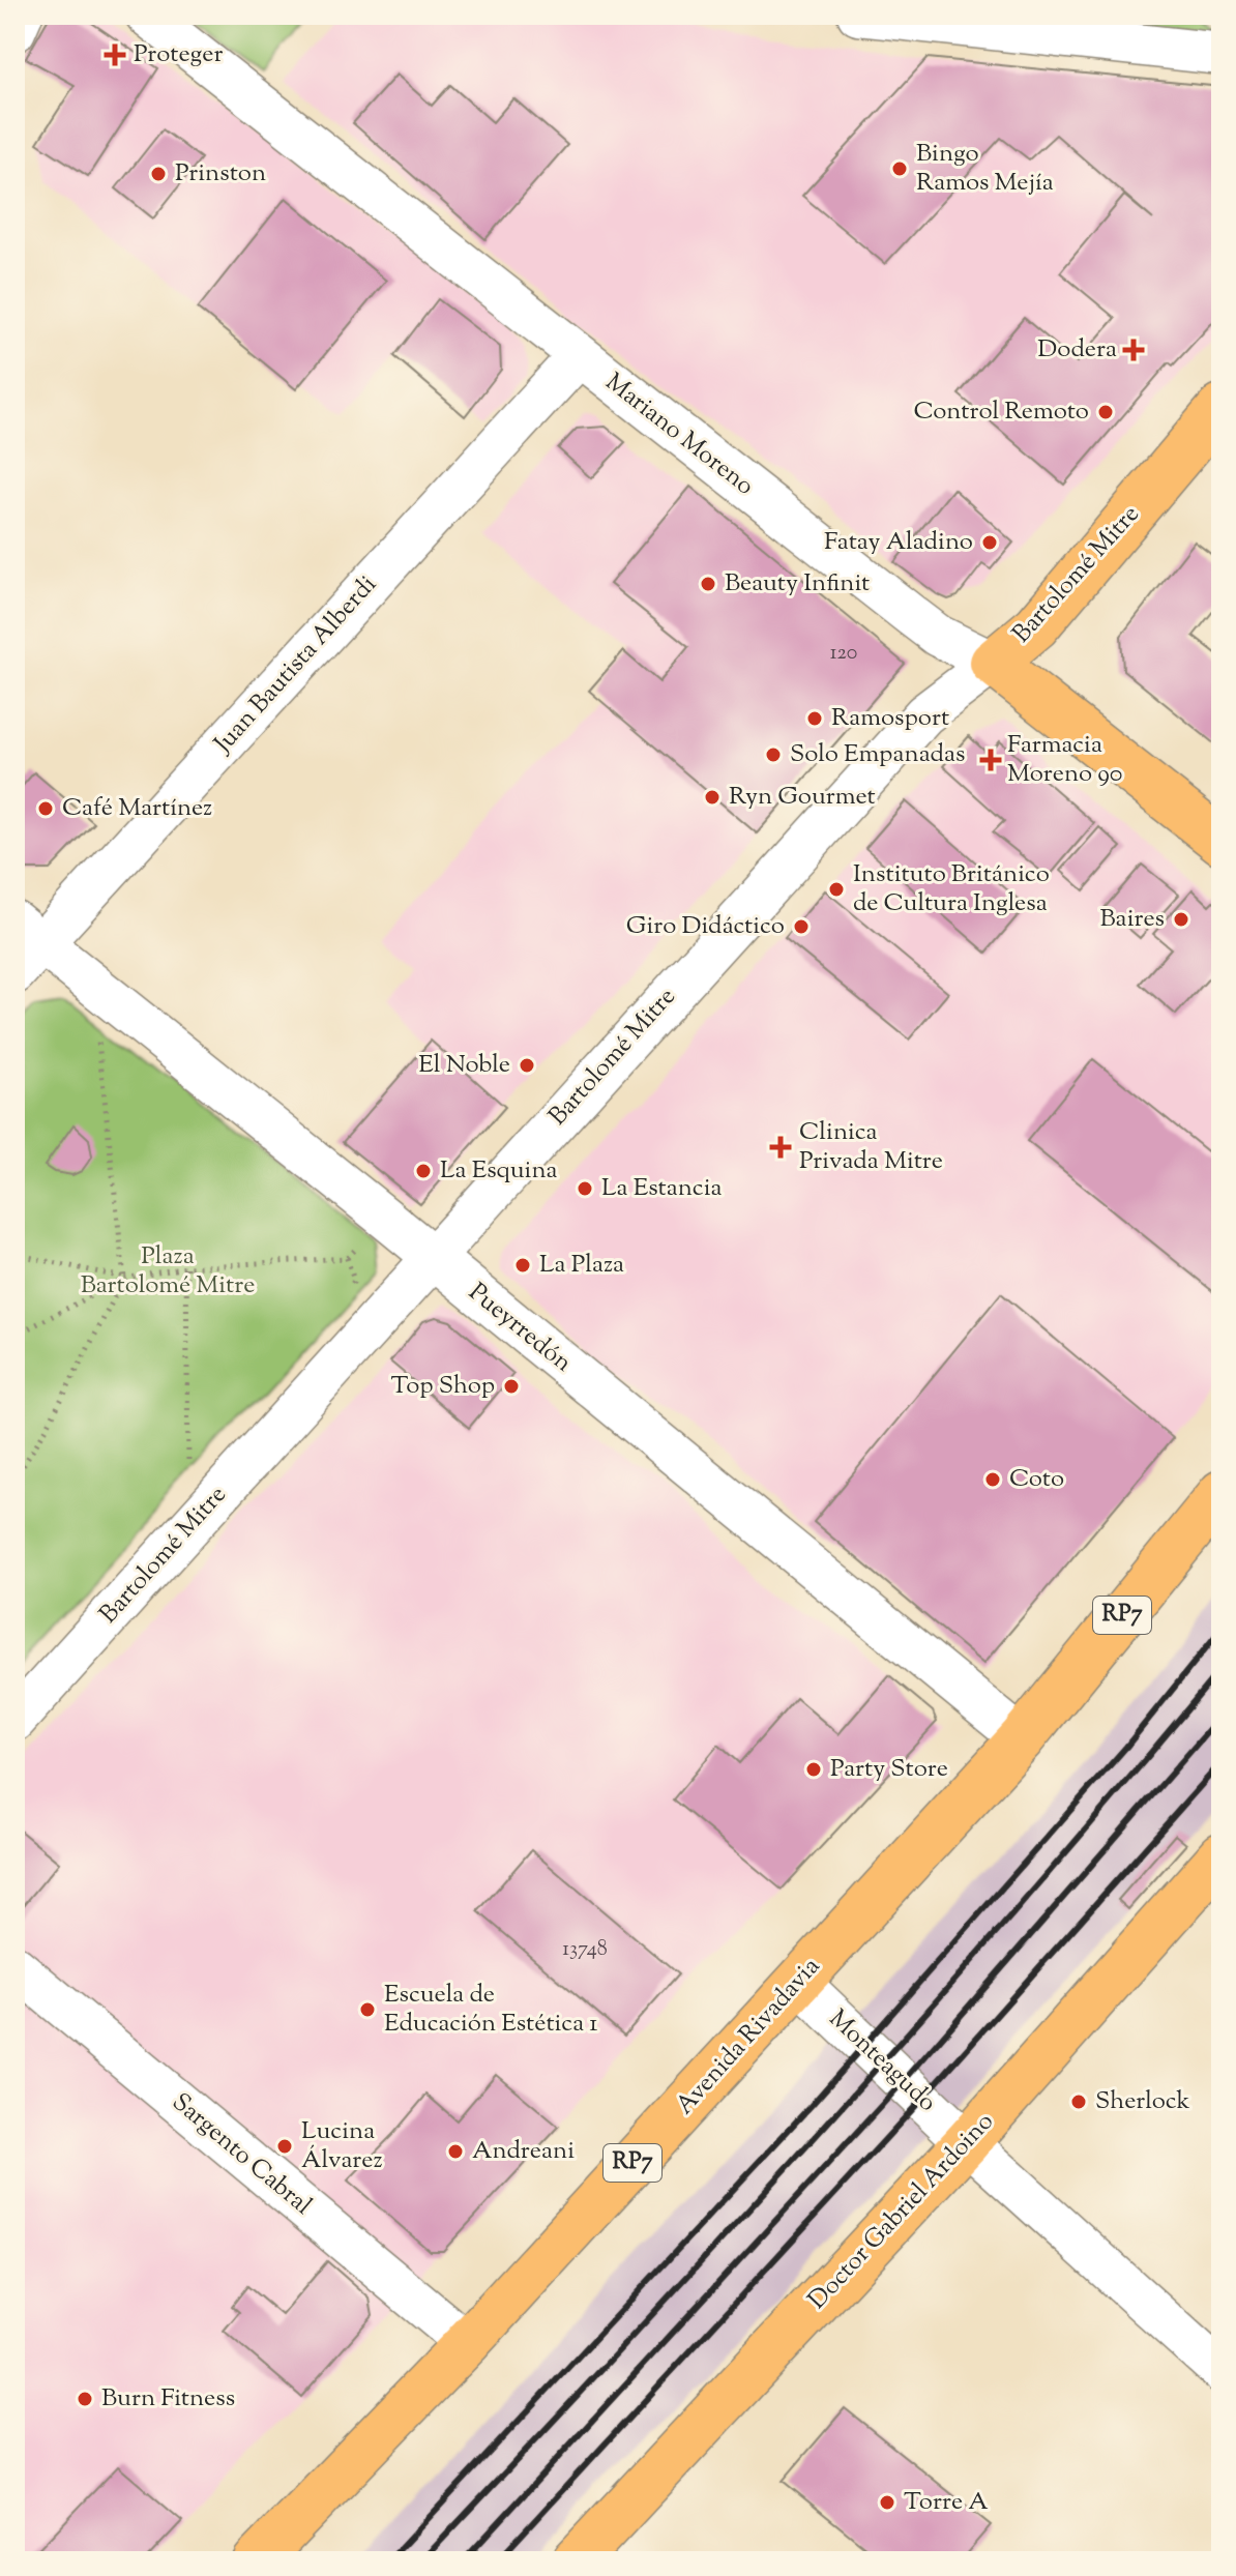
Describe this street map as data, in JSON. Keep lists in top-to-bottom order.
{
  "streets": {
    "main road": [
      "Mariano Moreno",
      "Bartolomé Mitre",
      "RP7",
      "Avenida Rivadavia",
      "Doctor Gabriel Ardoino"
    ],
    "street": [
      "Juan Bautista Alberdi",
      "Pueyrredón",
      "Monteagudo",
      "Sargento Cabral"
    ]
  },
  "crossings": [
    ["Mariano Moreno", "Bartolomé Mitre"],
    ["Mariano Moreno", "Juan Bautista Alberdi"],
    ["Bartolomé Mitre", "Pueyrredón"],
    ["Juan Bautista Alberdi", "Pueyrredón"],
    ["Pueyrredón", "Avenida Rivadavia"],
    ["Avenida Rivadavia", "Monteagudo"],
    ["Avenida Rivadavia", "Sargento Cabral"],
    ["Monteagudo", "Doctor Gabriel Ardoino"]
  ],
  "parks": ["Plaza Bartolomé Mitre"],
  "places": {
    "health": [
      "Proteger",
      "Dodera",
      "Farmacia Moreno 90",
      "Clinica Privada Mitre"
    ],
    "other": [
      "Bingo Ramos Mejía",
      "Prinston",
      "Control Remoto",
      "Fatay Aladino",
      "Beauty Infinit",
      "Ramosport",
      "Solo Empanadas",
      "Ryn Gourmet",
      "Café Martínez",
      "Instituto Británico de Cultura Inglesa",
      "Baires",
      "Giro Didáctico",
      "El Noble",
      "La Esquina",
      "La Estancia",
      "La Plaza",
      "Top Shop",
      "Coto",
      "Party Store",
      "Escuela de Educación Estética 1",
      "Sherlock",
      "Lucina Álvarez",
      "Andreani",
      "Burn Fitness",
      "Torre A"
    ]
  },
  "house_numbers": ["120", "13748"]
}
